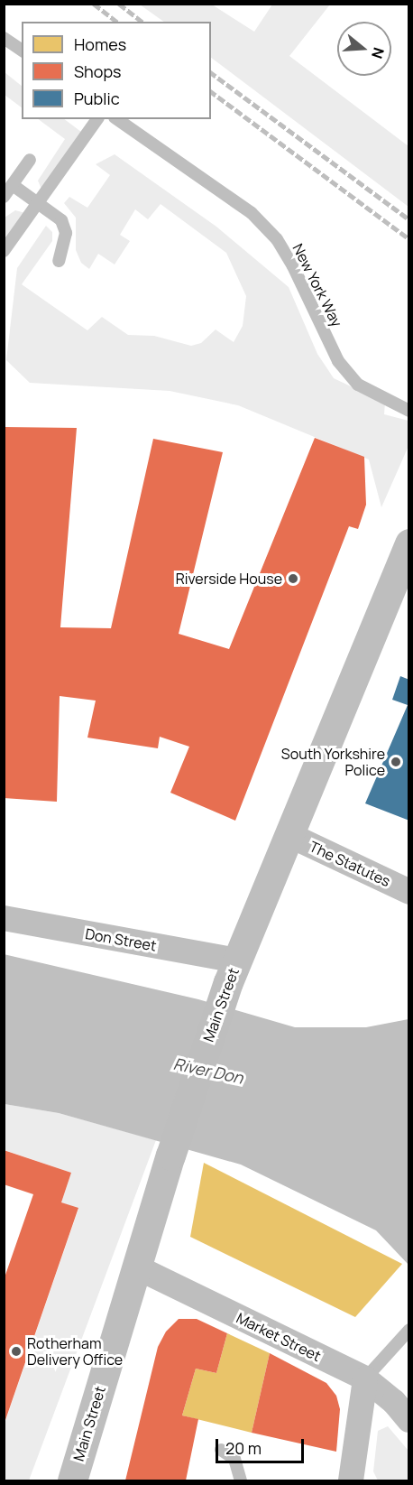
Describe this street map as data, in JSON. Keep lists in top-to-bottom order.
{
  "streets": {
    "street": [
      "The Statutes",
      "Don Street",
      "Main Street",
      "Market Street"
    ],
    "lane": ["New York Way"]
  },
  "crossings": [
    ["The Statutes", "Main Street"],
    ["Don Street", "Main Street"],
    ["Main Street", "Market Street"]
  ],
  "water": ["River Don"],
  "places": ["Riverside House", "South Yorkshire Police", "Rotherham Delivery Office"],
  "legend": ["Homes", "Shops", "Public"],
  "scale_bar": "20 m",
  "north": "right"
}
